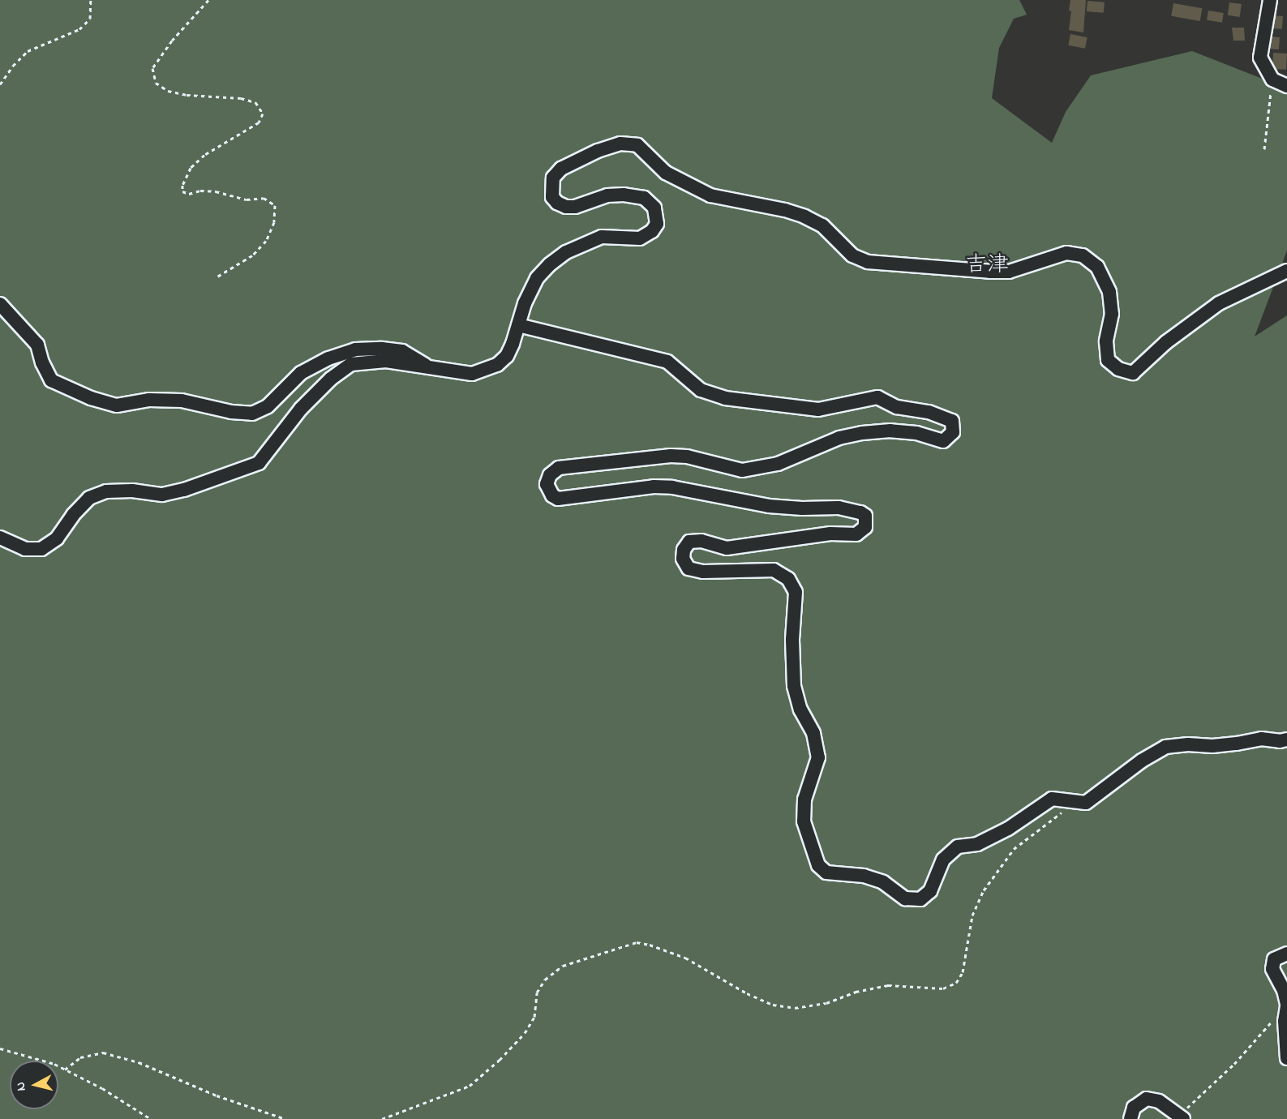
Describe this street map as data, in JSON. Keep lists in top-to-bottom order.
{
  "districts": ["吉津"],
  "north": "left"
}
